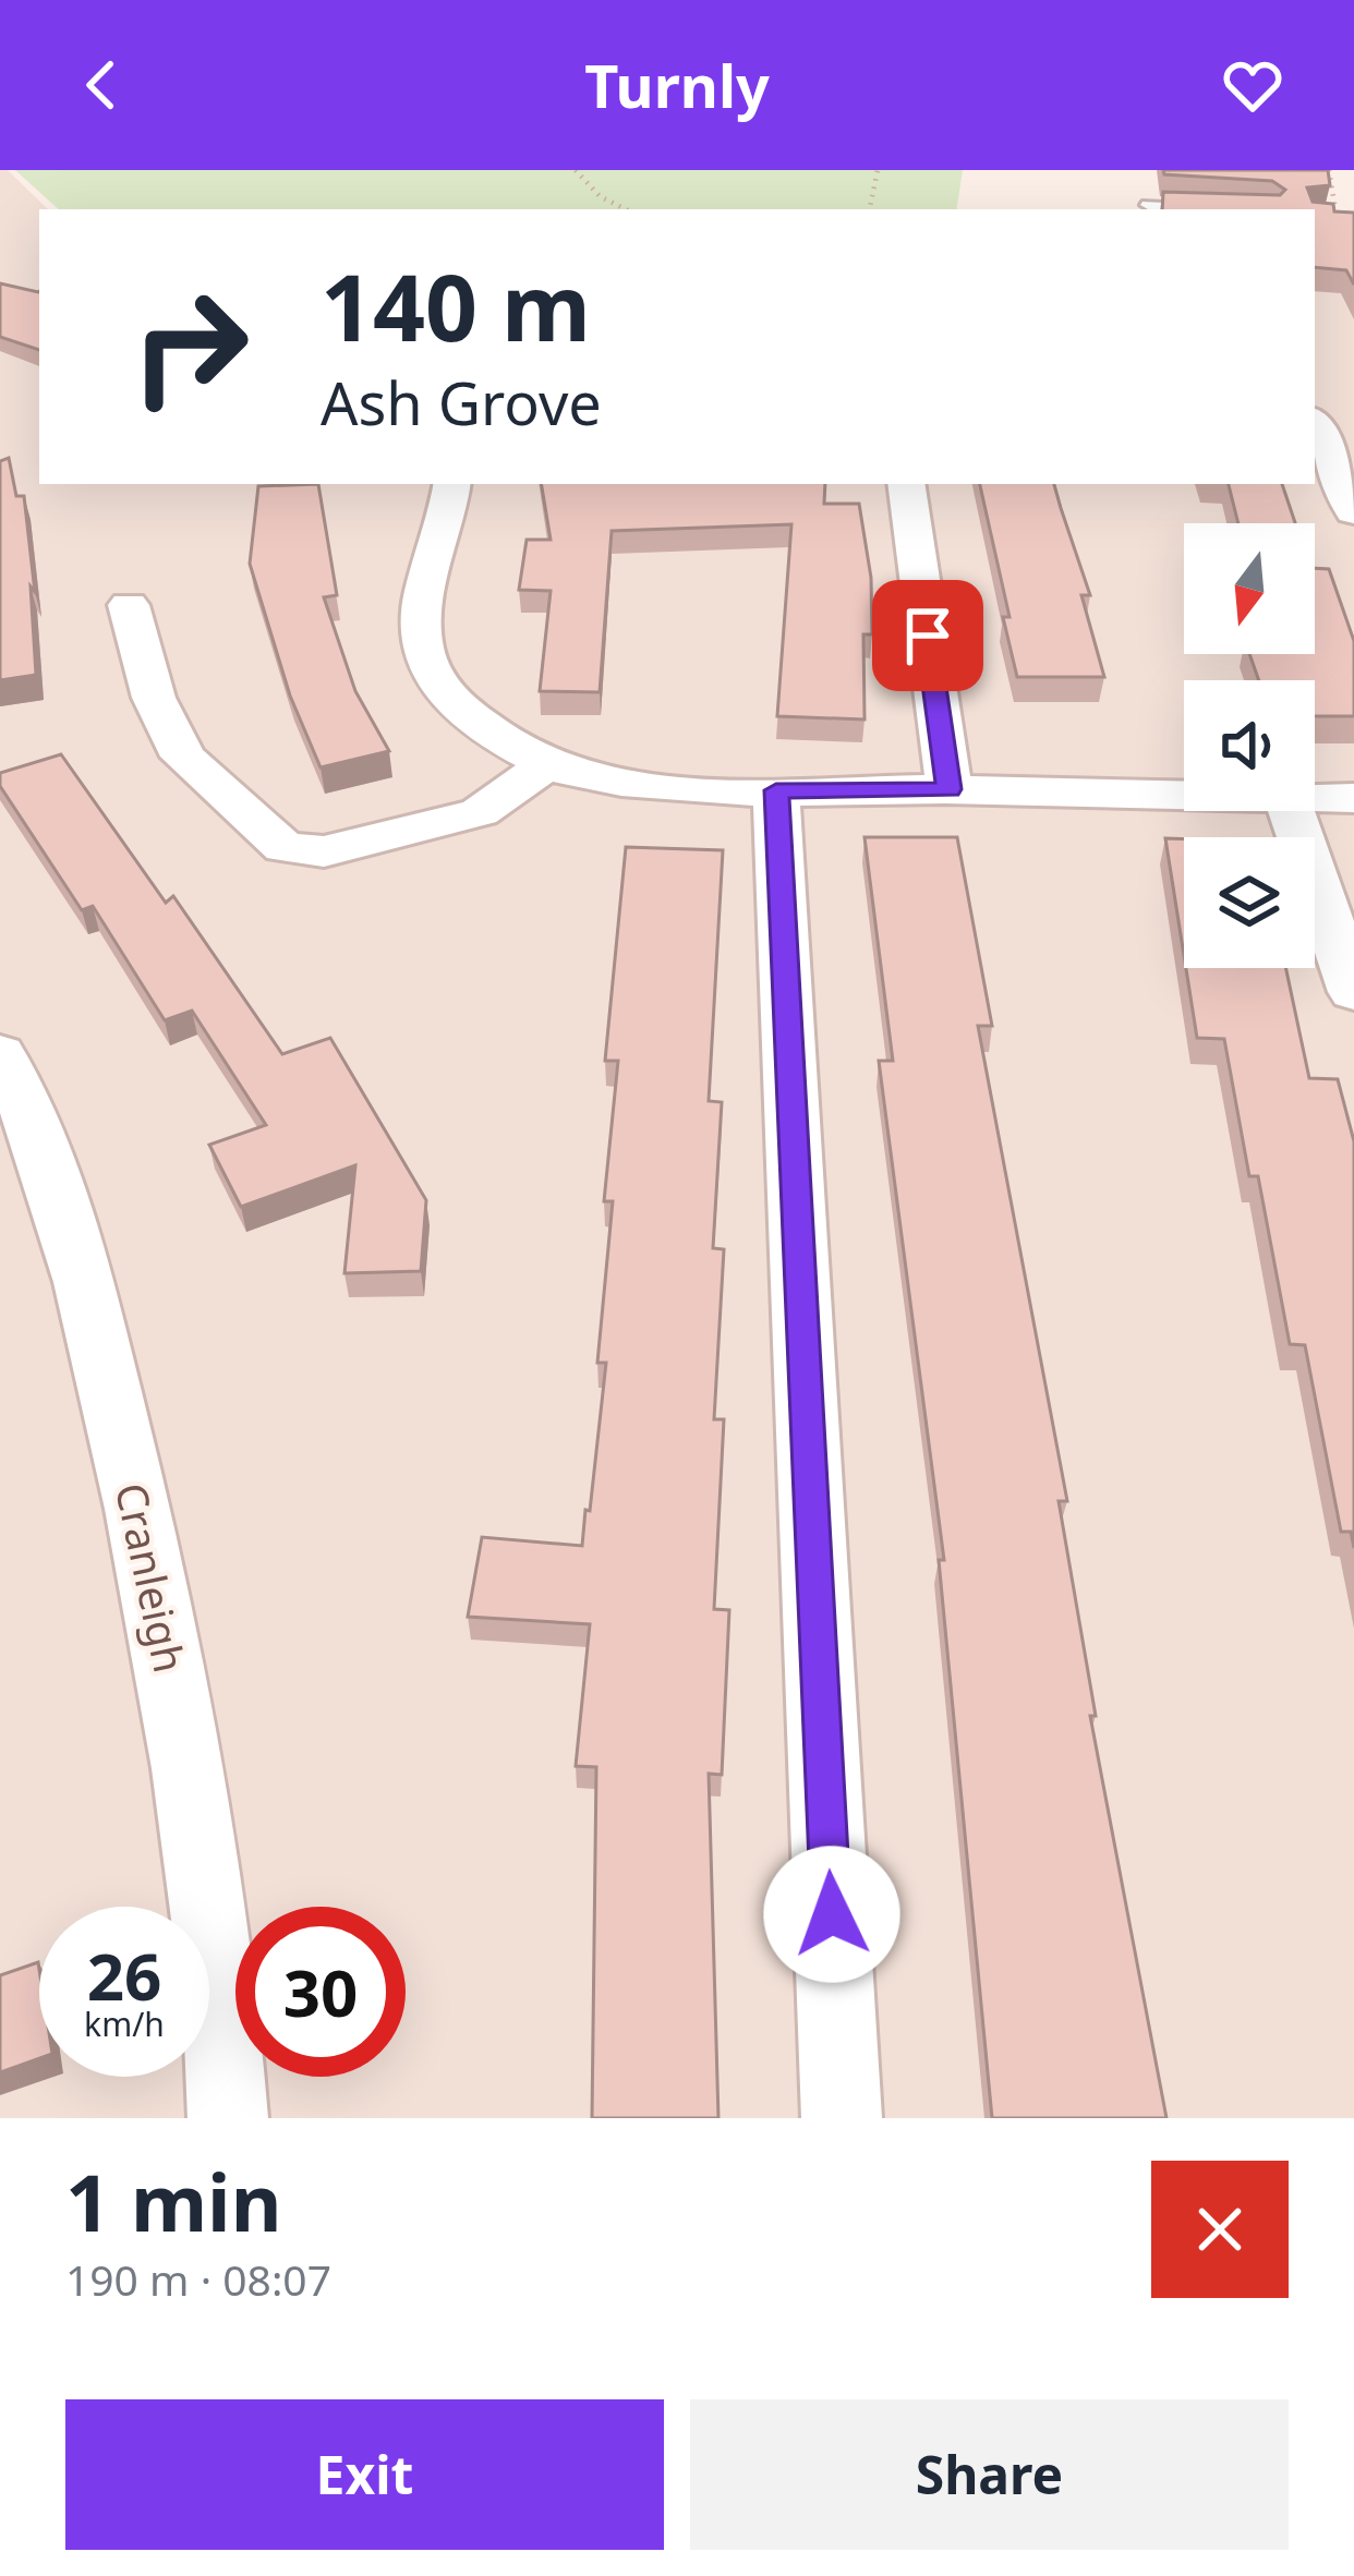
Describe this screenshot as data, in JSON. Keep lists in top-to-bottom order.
{
  "streets": {
    "street": ["Cranleigh"]
  },
  "north": "bottom",
  "page": {
    "header": "Turnly",
    "turn": ["140 m", "Ash Grove"],
    "speed": "26 km/h",
    "limit": "30",
    "heading": ["1 min", "190 m · 08:07"],
    "buttons": ["Exit", "Share"]
  }
}
